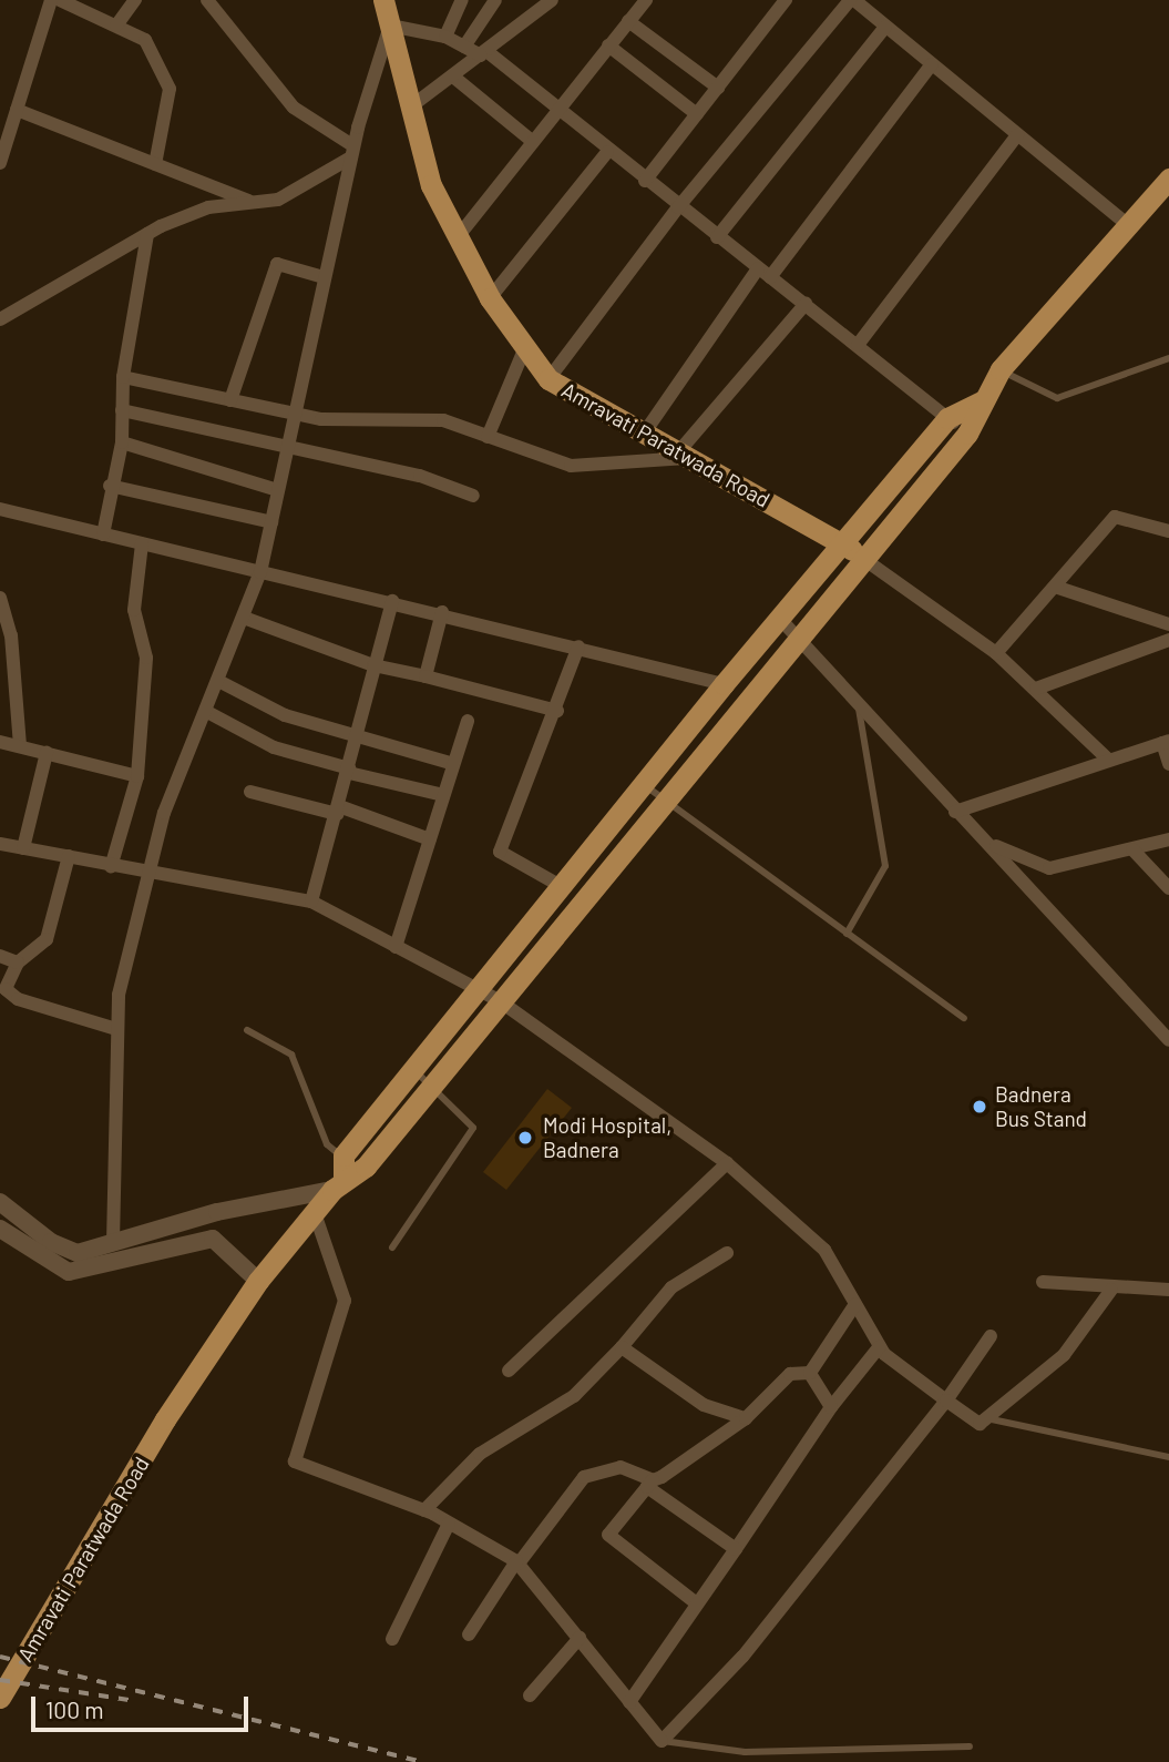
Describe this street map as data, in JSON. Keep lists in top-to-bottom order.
{
  "streets": {
    "main road": ["Amravati Paratwada Road"]
  },
  "places": ["Badnera Bus Stand", "Modi Hospital, Badnera"],
  "scale_bar": "100 m"
}
